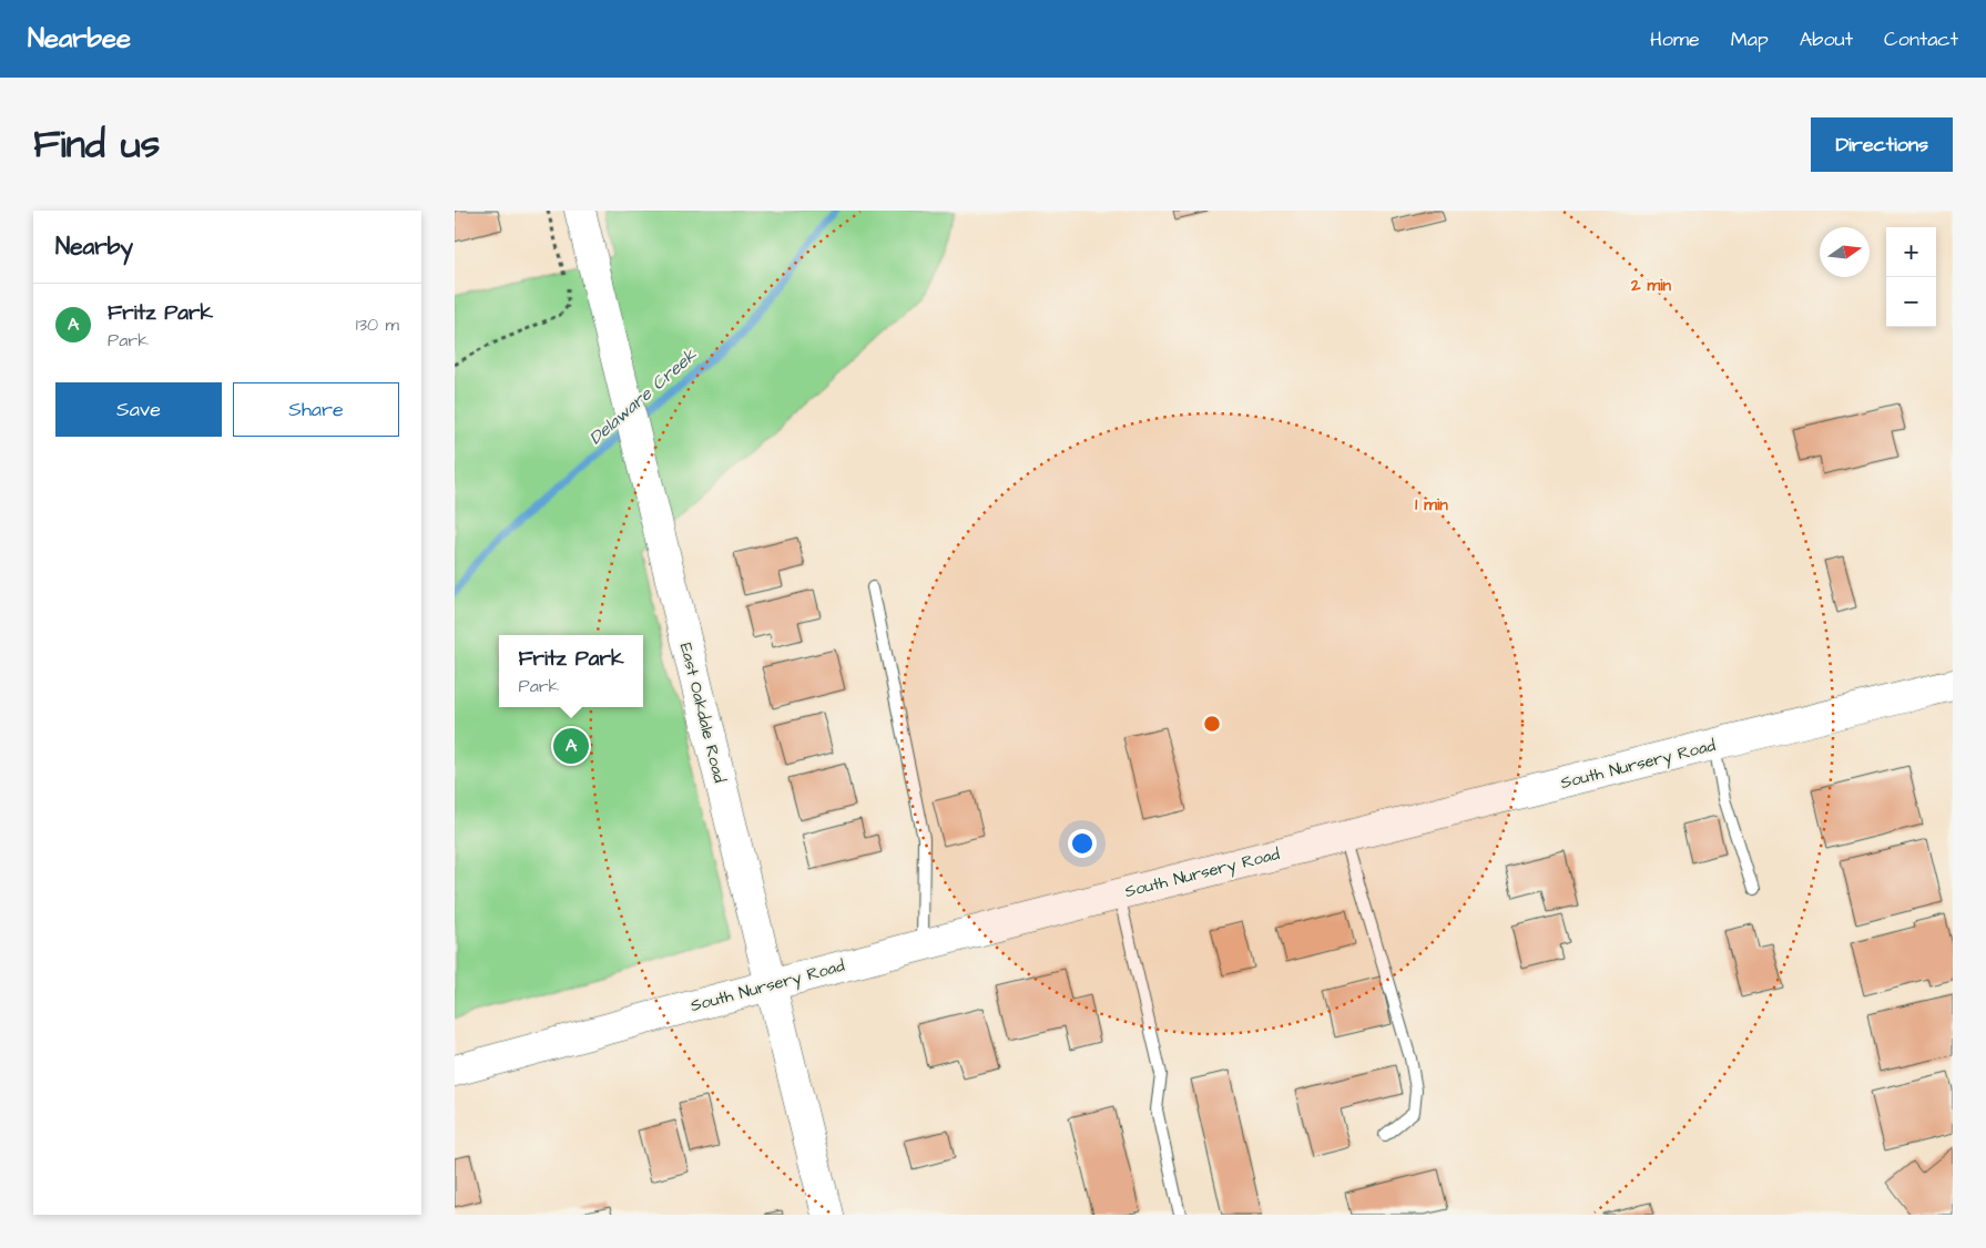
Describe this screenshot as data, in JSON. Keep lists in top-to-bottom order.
{
  "streets": {
    "street": ["East Oakdale Road", "South Nursery Road"]
  },
  "crossings": [
    ["East Oakdale Road", "South Nursery Road"]
  ],
  "water": ["Delaware Creek"],
  "north": "right",
  "page": {
    "header": "Nearbee",
    "nav": [
      "Home",
      "Map",
      "About",
      "Contact"
    ],
    "title": "Find us",
    "buttons": [
      "Directions",
      ["Save", "Share"]
    ],
    "heading": "Nearby",
    "map_buttons": ["+", "−"],
    "list": [
      {
        "mark": "A",
        "name": "Fritz Park",
        "note": "Park",
        "value": "130 m"
      }
    ],
    "popup": ["Fritz Park", "Park"],
    "pins": "A"
  },
  "rings": ["2 min", "1 min"]
}
